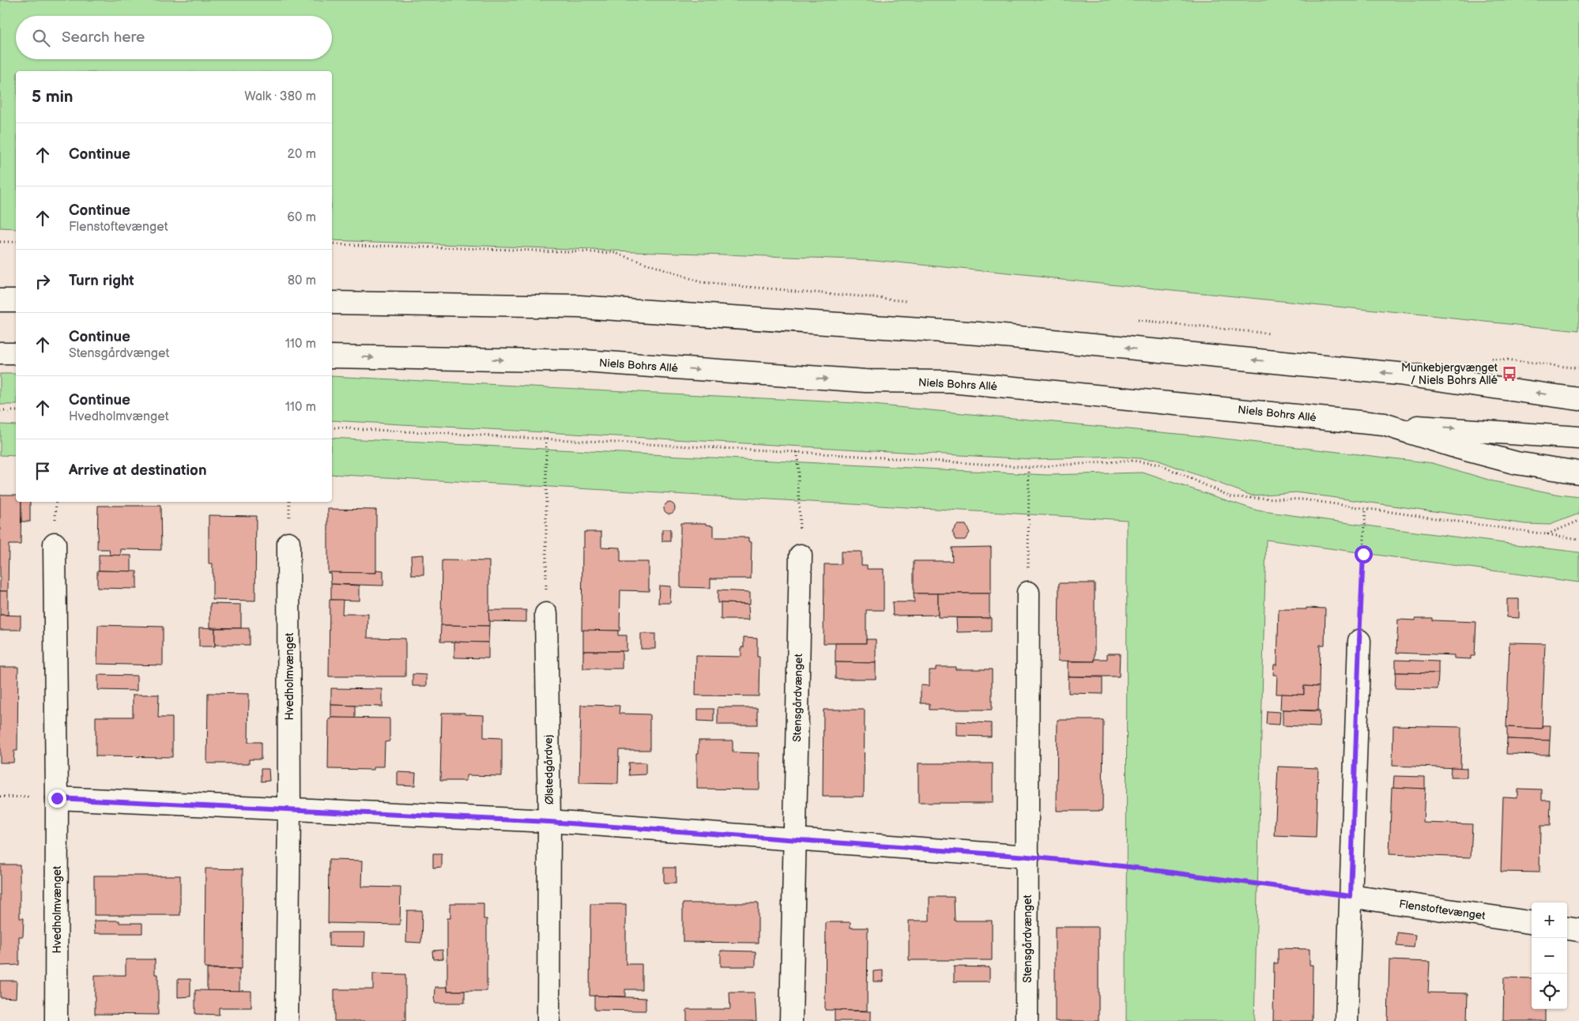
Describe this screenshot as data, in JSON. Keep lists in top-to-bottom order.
{
  "streets": {
    "street": [
      "Niels Bohrs Allé",
      "Hvedholmvænget",
      "Stensgårdvænget",
      "Ølstedgårdvej",
      "Flenstoftevænget"
    ]
  },
  "places": {
    "bus stop": ["Munkebjergvænget / Niels Bohrs Allé"]
  },
  "page": {
    "search": "Search here",
    "heading": ["5 min", "Walk · 380 m"],
    "list": [
      ["Continue", "20 m"],
      ["Continue", "Flenstoftevænget", "60 m"],
      ["Turn right", "80 m"],
      ["Continue", "Stensgårdvænget", "110 m"],
      ["Continue", "Hvedholmvænget", "110 m"],
      "Arrive at destination"
    ],
    "map_buttons": ["+", "−"]
  }
}
